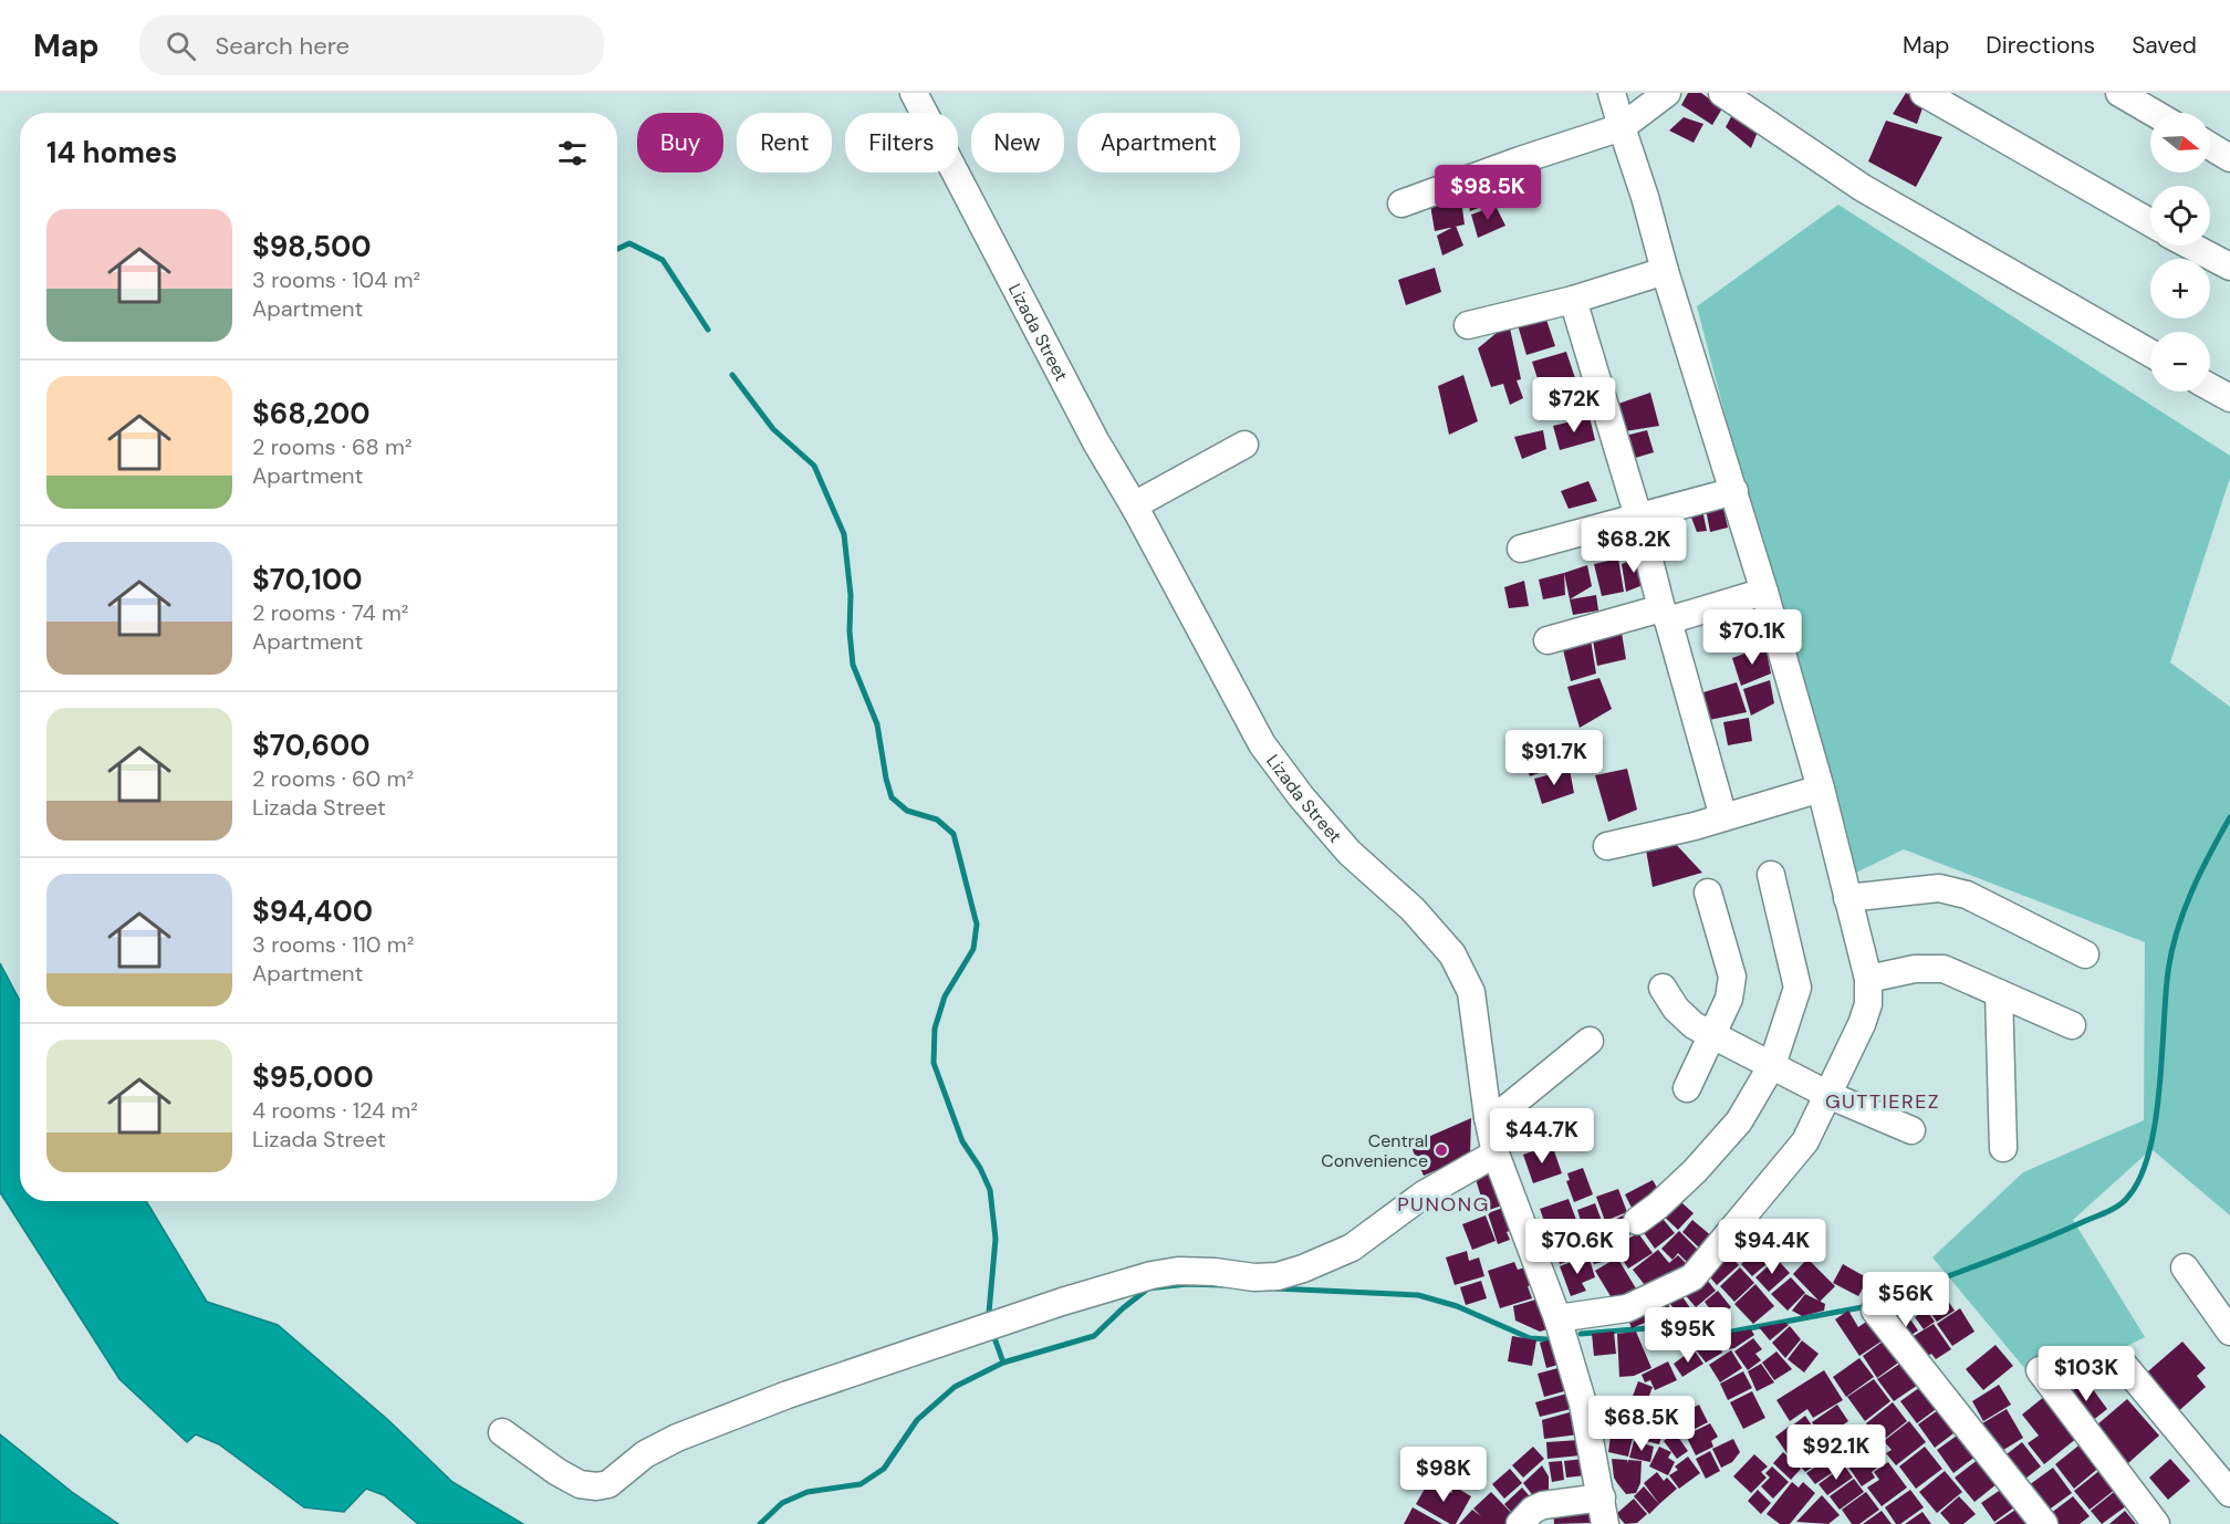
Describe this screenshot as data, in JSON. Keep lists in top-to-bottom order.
{
  "streets": {
    "street": ["Lizada Street"]
  },
  "districts": ["GUTTIEREZ", "PUNONG"],
  "places": ["Central Convenience"],
  "north": "right",
  "page": {
    "header": "Map",
    "search": "Search here",
    "nav": ["Map", "Directions", "Saved"],
    "map_buttons": ["+", "−"],
    "chip": [
      "Buy",
      "Rent",
      "Filters",
      "New",
      "Apartment"
    ],
    "heading": "14 homes",
    "price": [
      "$98.5K",
      "$72K",
      "$68.2K",
      "$70.1K",
      "$91.7K",
      "$44.7K",
      "$70.6K",
      "$94.4K",
      "$56K",
      "$95K",
      "$103K",
      "$68.5K",
      "$92.1K",
      "$98K"
    ],
    "list": [
      {
        "name": "$98,500",
        "note": "3 rooms · 104 m² · Apartment"
      },
      {
        "name": "$68,200",
        "note": "2 rooms · 68 m² · Apartment"
      },
      {
        "name": "$70,100",
        "note": "2 rooms · 74 m² · Apartment"
      },
      {
        "name": "$70,600",
        "note": "2 rooms · 60 m² · Lizada Street"
      },
      {
        "name": "$94,400",
        "note": "3 rooms · 110 m² · Apartment"
      },
      {
        "name": "$95,000",
        "note": "4 rooms · 124 m² · Lizada Street"
      }
    ]
  }
}
